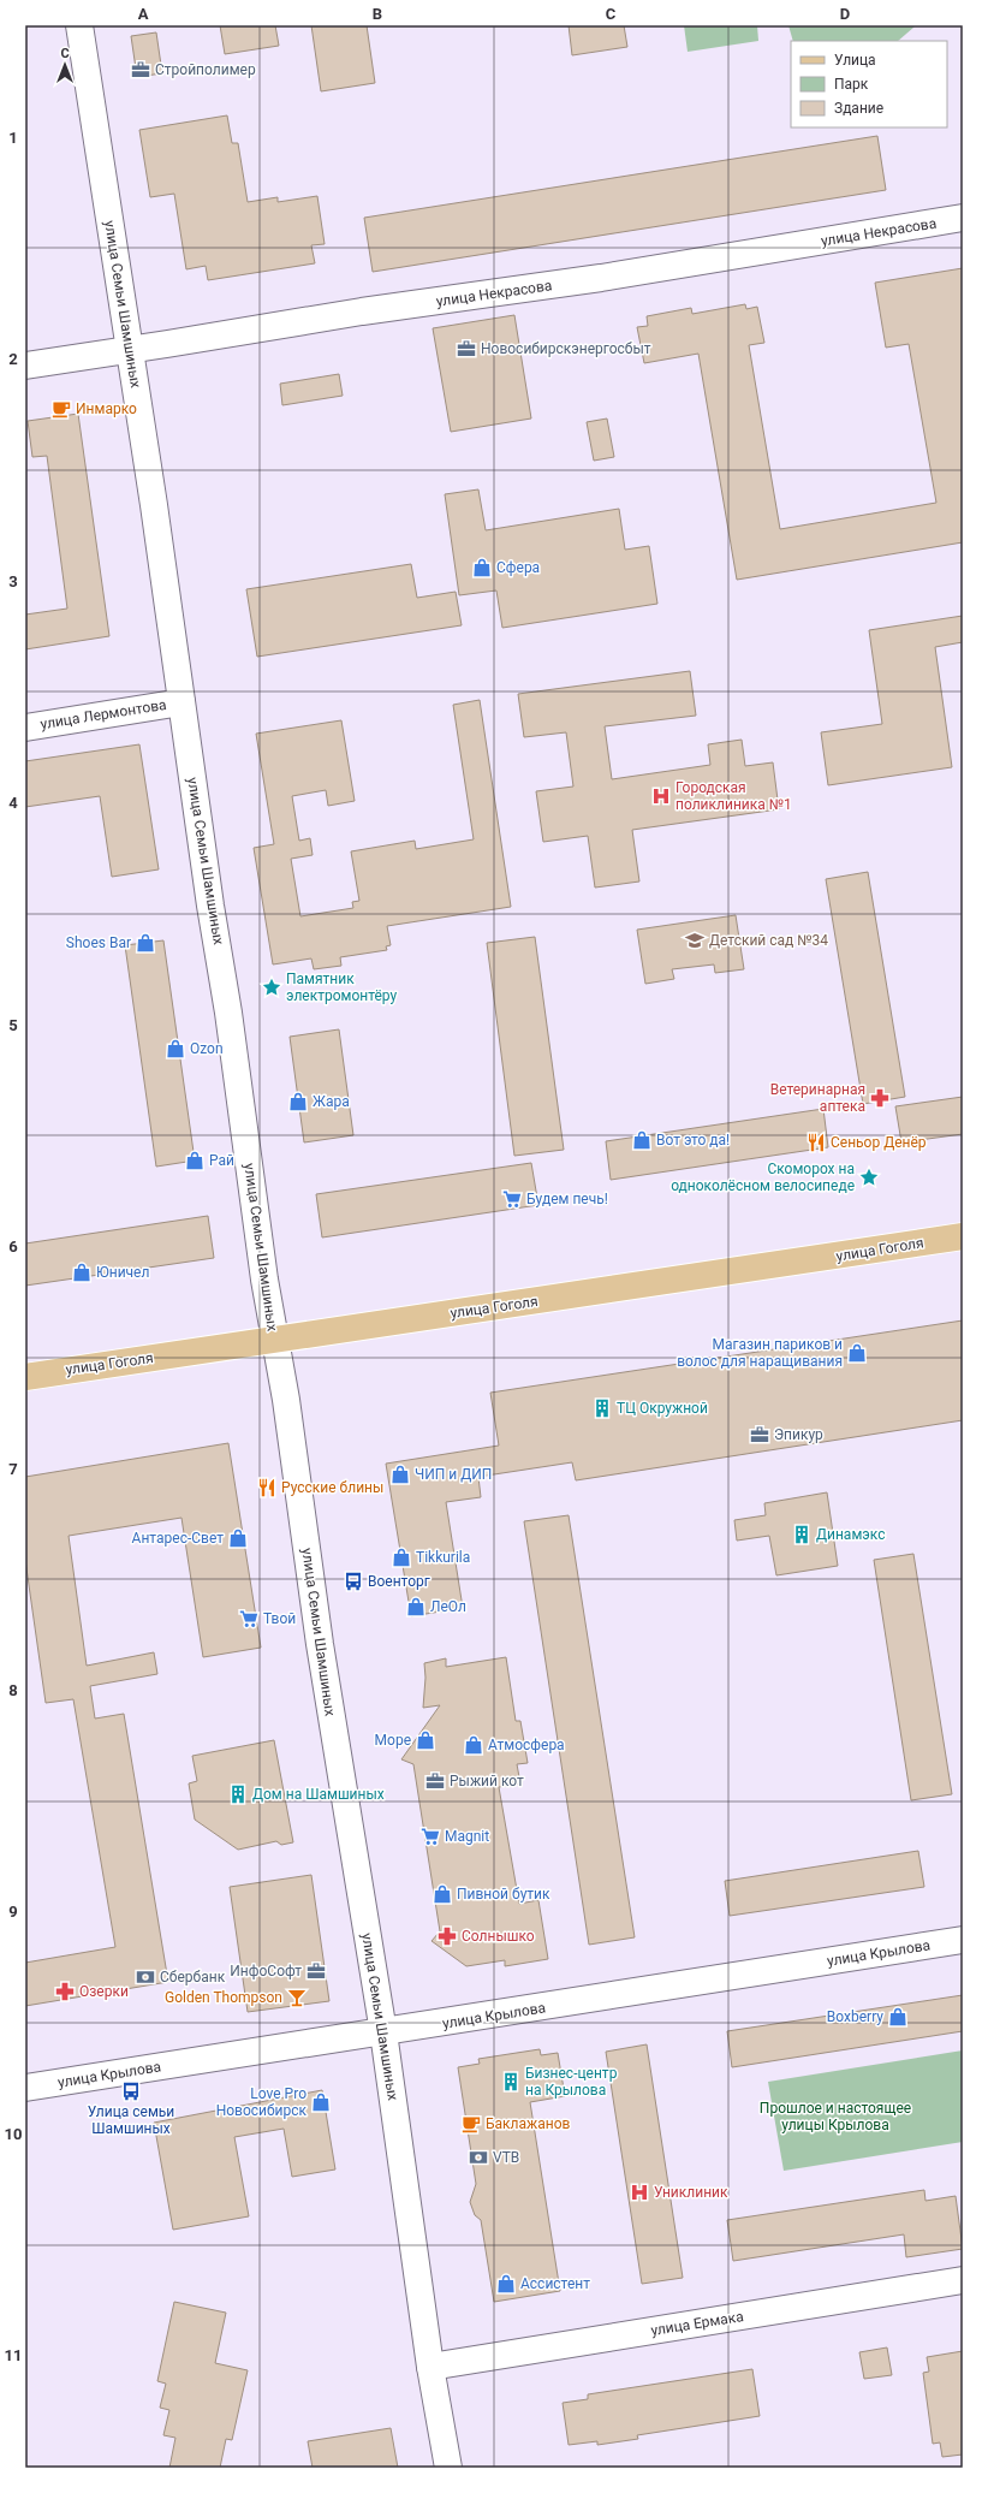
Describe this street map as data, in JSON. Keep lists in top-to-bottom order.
{
  "streets": {
    "main road": ["улица Гоголя"],
    "street": [
      "улица Некрасова",
      "улица Семьи Шамшиных",
      "улица Лермонтова",
      "улица Крылова",
      "улица Ермака"
    ]
  },
  "crossings": [
    ["улица Некрасова", "улица Семьи Шамшиных"],
    ["улица Семьи Шамшиных", "улица Лермонтова"],
    ["улица Семьи Шамшиных", "улица Гоголя"],
    ["улица Семьи Шамшиных", "улица Крылова"],
    ["улица Семьи Шамшиных", "улица Ермака"]
  ],
  "parks": ["Прошлое и настоящее улицы Крылова"],
  "places": {
    "office": [
      "Стройполимер",
      "Новосибирскэнергосбыт",
      "Эпикур",
      "Рыжий кот",
      "ИнфоСофт"
    ],
    "cafe": ["Инмарко", "Баклажанов"],
    "shop": [
      "Сфера",
      "Shoes Bar",
      "Ozon",
      "Жара",
      "Вот это да!",
      "Рай",
      "Юничел",
      "Магазин париков и волос для наращивания",
      "ЧИП и ДИП",
      "Антарес-Свет",
      "Tikkurila",
      "ЛеОл",
      "Море",
      "Атмосфера",
      "Пивной бутик",
      "Boxberry",
      "Love Pro Новосибирск",
      "Ассистент"
    ],
    "hospital": ["Городская поликлиника №1", "Униклиник"],
    "school or university": ["Детский сад №34"],
    "place": ["Памятник электромонтёру", "Скоморох на одноколёсном велосипеде"],
    "pharmacy": ["Ветеринарная аптека", "Солнышко", "Озерки"],
    "restaurant": ["Сеньор Денёр", "Русские блины"],
    "supermarket": ["Будем печь!", "Твой", "Magnit"],
    "building": [
      "ТЦ Окружной",
      "Динамэкс",
      "Дом на Шамшиных",
      "Бизнес-центр на Крылова"
    ],
    "bus stop": ["Военторг", "Улица семьи Шамшиных"],
    "bank": ["Сбербанк", "VTB"],
    "bar": ["Golden Thompson"]
  },
  "legend": ["Улица", "Парк", "Здание"],
  "north": "top",
  "grid": {
    "columns": [
      "A",
      "B",
      "C",
      "D"
    ],
    "rows": [
      "1",
      "2",
      "3",
      "4",
      "5",
      "6",
      "7",
      "8",
      "9",
      "10",
      "11"
    ]
  }
}
